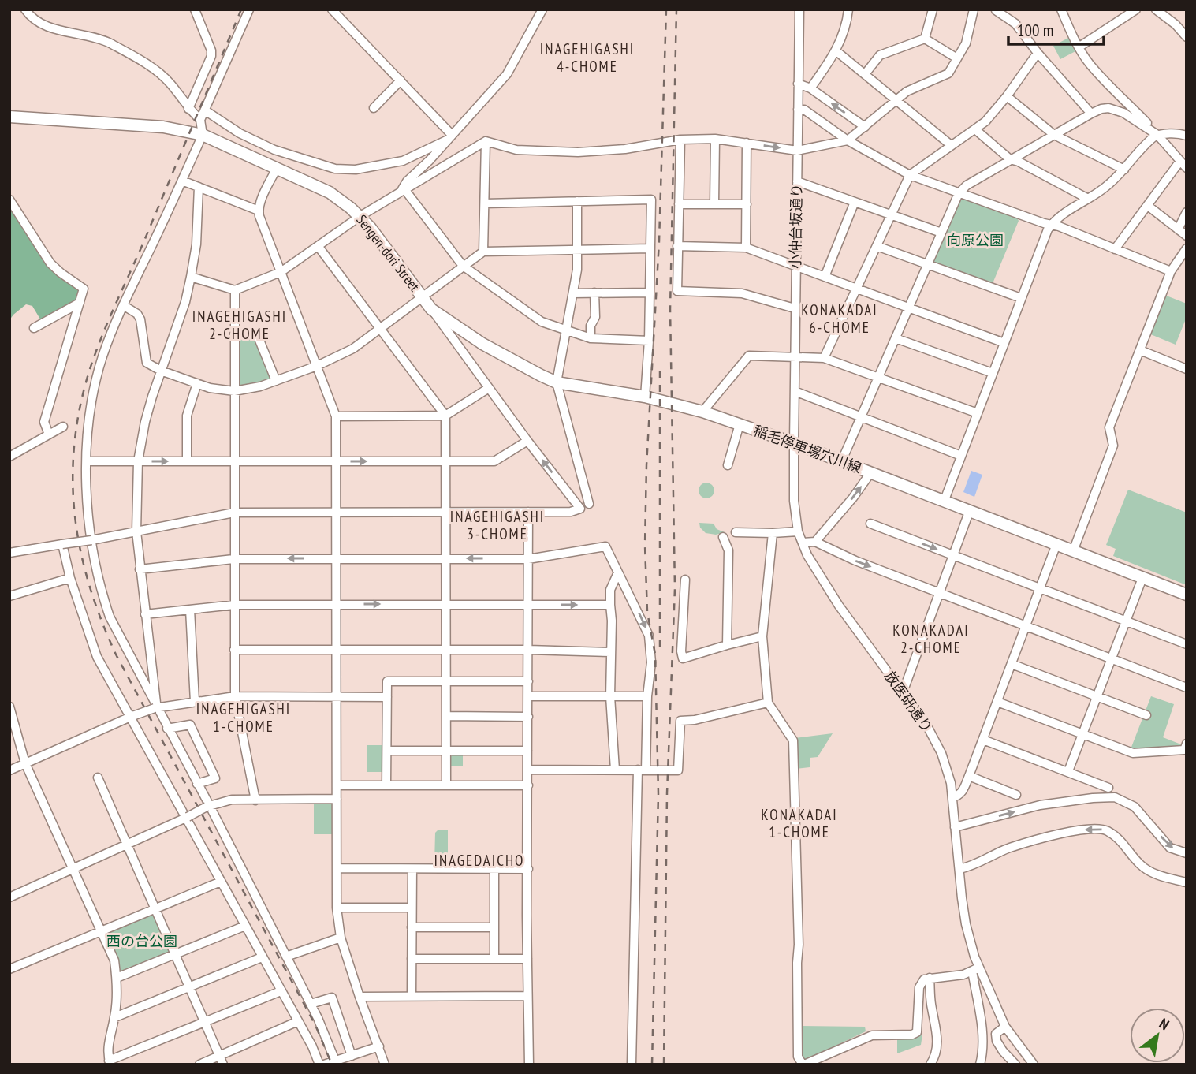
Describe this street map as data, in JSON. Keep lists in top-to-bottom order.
{
  "streets": {
    "main road": ["Sengen-dori Street", "稲毛停車場穴川線"],
    "street": ["小仲台坂通り", "放医研通り"]
  },
  "crossings": [
    ["小仲台坂通り", "稲毛停車場穴川線"],
    ["小仲台坂通り", "放医研通り"],
    ["Sengen-dori Street", "稲毛停車場穴川線"],
    ["稲毛停車場穴川線", "放医研通り"]
  ],
  "districts": [
    "INAGEHIGASHI 4-CHOME",
    "KONAKADAI 6-CHOME",
    "INAGEHIGASHI 2-CHOME",
    "INAGEHIGASHI 3-CHOME",
    "KONAKADAI 2-CHOME",
    "INAGEHIGASHI 1-CHOME",
    "KONAKADAI 1-CHOME",
    "INAGEDAICHO"
  ],
  "parks": ["向原公園", "西の台公園"],
  "scale_bar": "100 m",
  "north": "top right"
}
